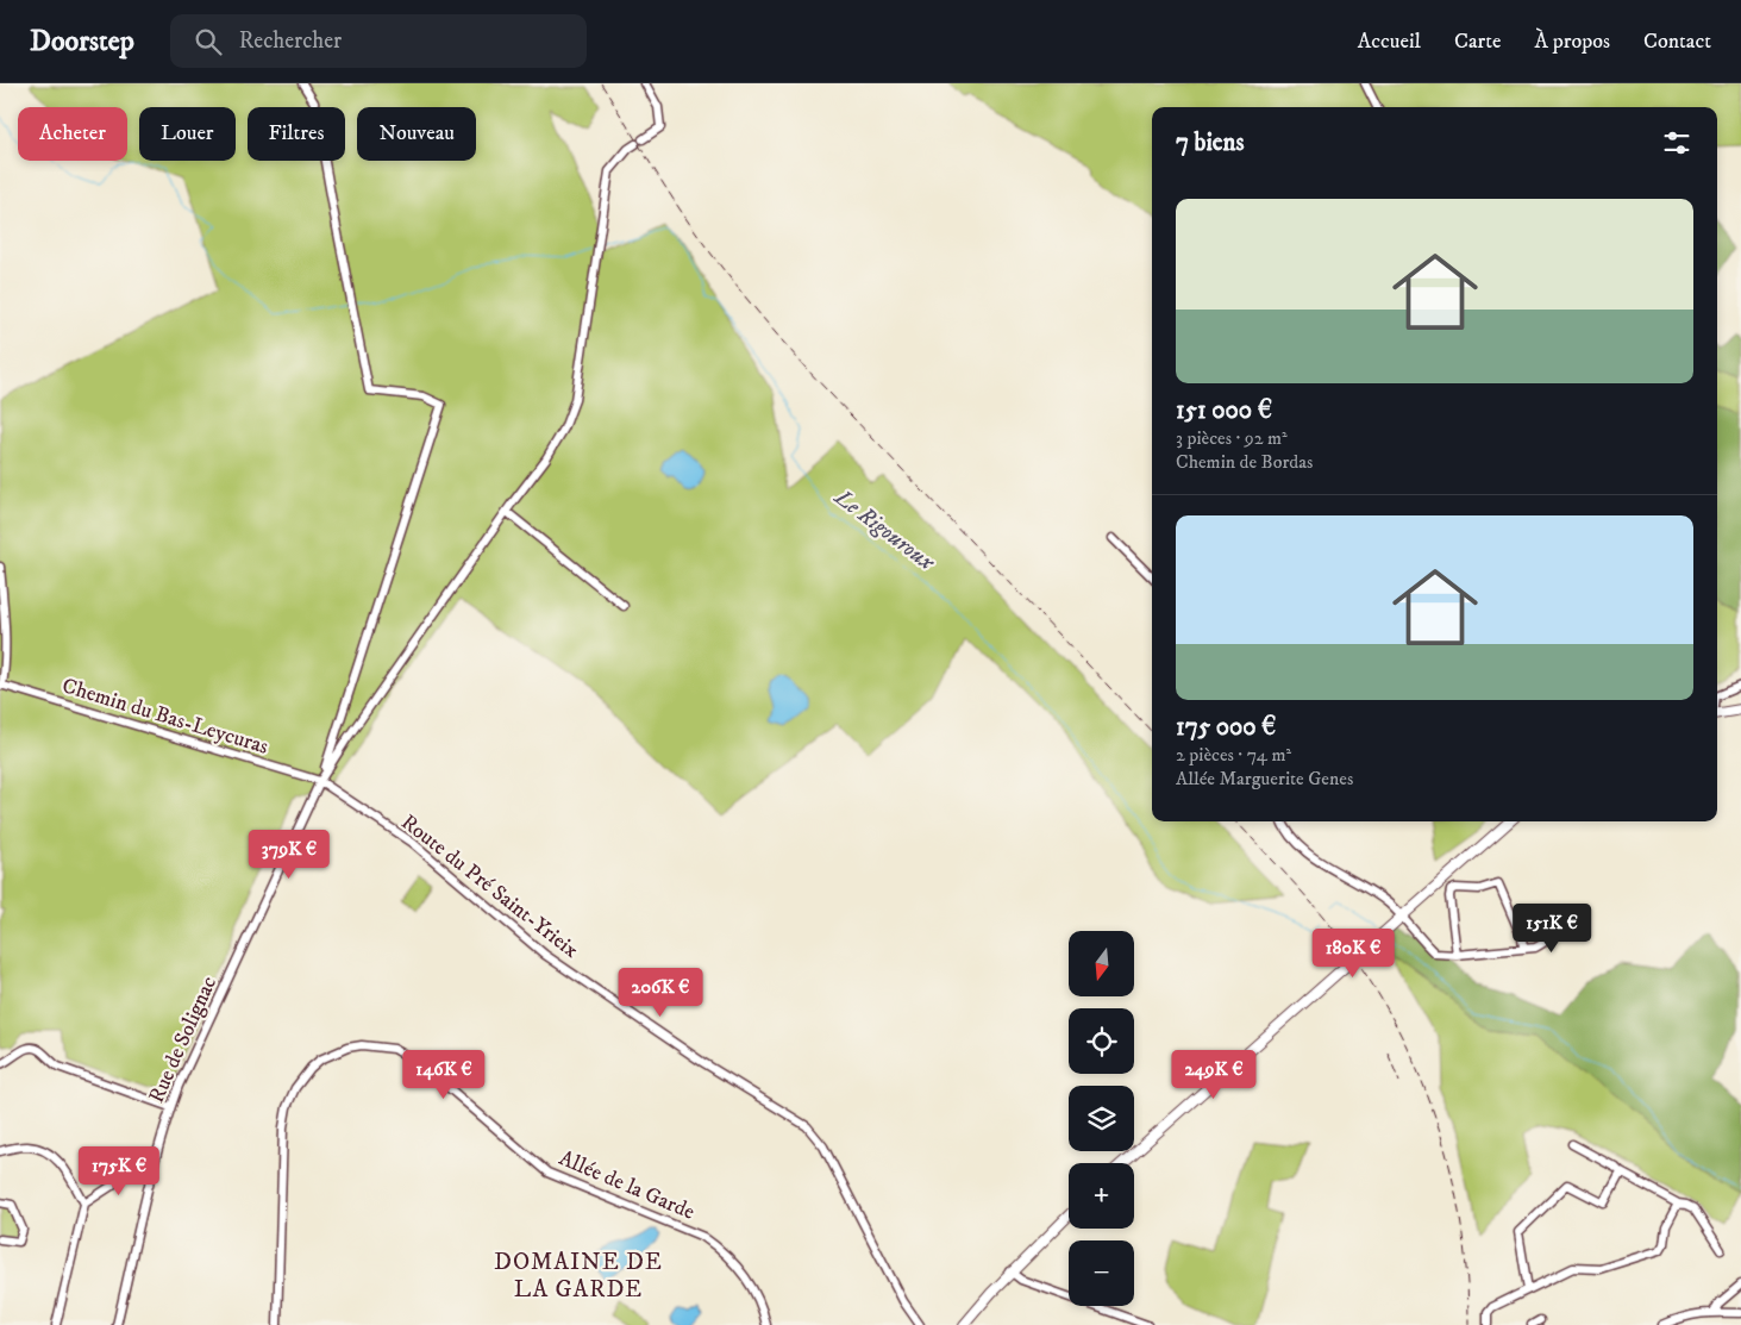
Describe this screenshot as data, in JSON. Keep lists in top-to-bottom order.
{
  "streets": {
    "street": [
      "Chemin du Bas-Leycuras",
      "Route du Pré Saint-Yrieix",
      "Rue de Solignac",
      "Allée de la Garde"
    ]
  },
  "crossings": [
    ["Chemin du Bas-Leycuras", "Route du Pré Saint-Yrieix"],
    ["Chemin du Bas-Leycuras", "Rue de Solignac"],
    ["Route du Pré Saint-Yrieix", "Rue de Solignac"]
  ],
  "districts": ["DOMAINE DE LA GARDE"],
  "water": ["Le Rigouroux"],
  "north": "bottom",
  "page": {
    "header": "Doorstep",
    "search": "Rechercher",
    "nav": [
      "Accueil",
      "Carte",
      "À propos",
      "Contact"
    ],
    "chip": [
      "Acheter",
      "Louer",
      "Filtres",
      "Nouveau"
    ],
    "heading": "7 biens",
    "list": [
      {
        "name": "151 000 €",
        "note": "3 pièces · 92 m² · Chemin de Bordas"
      },
      {
        "name": "175 000 €",
        "note": "2 pièces · 74 m² · Allée Marguerite Genes"
      }
    ],
    "price": [
      "379K €",
      "151K €",
      "180K €",
      "206K €",
      "146K €",
      "249K €",
      "175K €"
    ],
    "map_buttons": ["+", "−"]
  }
}
